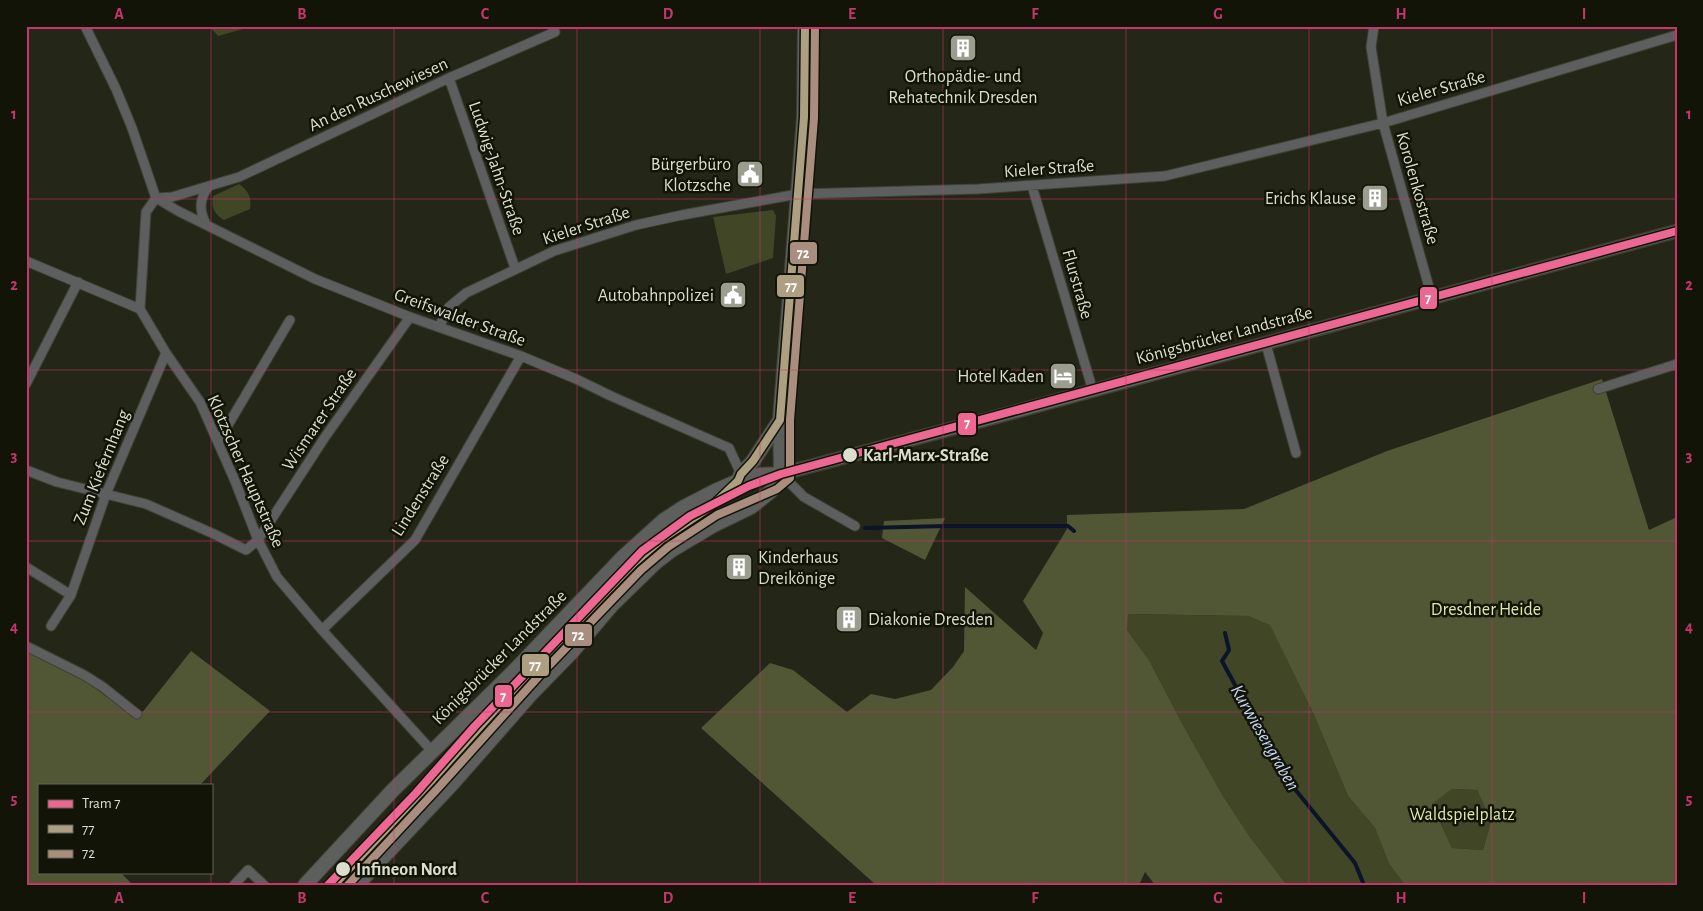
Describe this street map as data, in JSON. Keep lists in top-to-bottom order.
{
  "streets": {
    "main road": ["Königsbrücker Landstraße"],
    "street": [
      "Kieler Straße",
      "An den Ruschewiesen",
      "Ludwig-Jahn-Straße",
      "Korolenkostraße",
      "Flurstraße",
      "Greifswalder Straße",
      "Wismarer Straße",
      "Zum Kiefernhang",
      "Klotzscher Hauptstraße",
      "Lindenstraße"
    ]
  },
  "crossings": [
    ["Kieler Straße", "Ludwig-Jahn-Straße"],
    ["Kieler Straße", "Korolenkostraße"],
    ["Kieler Straße", "Flurstraße"],
    ["Kieler Straße", "Greifswalder Straße"],
    ["An den Ruschewiesen", "Ludwig-Jahn-Straße"],
    ["An den Ruschewiesen", "Greifswalder Straße"],
    ["Korolenkostraße", "Königsbrücker Landstraße"],
    ["Flurstraße", "Königsbrücker Landstraße"],
    ["Greifswalder Straße", "Königsbrücker Landstraße"],
    ["Greifswalder Straße", "Wismarer Straße"],
    ["Greifswalder Straße", "Lindenstraße"],
    ["Königsbrücker Landstraße", "Klotzscher Hauptstraße"],
    ["Wismarer Straße", "Klotzscher Hauptstraße"],
    ["Zum Kiefernhang", "Klotzscher Hauptstraße"],
    ["Klotzscher Hauptstraße", "Lindenstraße"]
  ],
  "water": ["Kurwiesengraben"],
  "parks": ["Dresdner Heide", "Waldspielplatz"],
  "places": {
    "building": [
      "Orthopädie- und Rehatechnik Dresden",
      "Erichs Klause",
      "Kinderhaus Dreikönige",
      "Diakonie Dresden"
    ],
    "public building": ["Bürgerbüro Klotzsche", "Autobahnpolizei"],
    "hotel": ["Hotel Kaden"],
    "other": ["Karl-Marx-Straße", "Infineon Nord"]
  },
  "lines": ["transit line 77", "transit line 72", "tram line 7"],
  "legend": ["Tram 7", "77", "72"],
  "grid": {
    "columns": [
      "A",
      "B",
      "C",
      "D",
      "E",
      "F",
      "G",
      "H",
      "I"
    ],
    "rows": [
      "1",
      "2",
      "3",
      "4",
      "5"
    ]
  }
}
